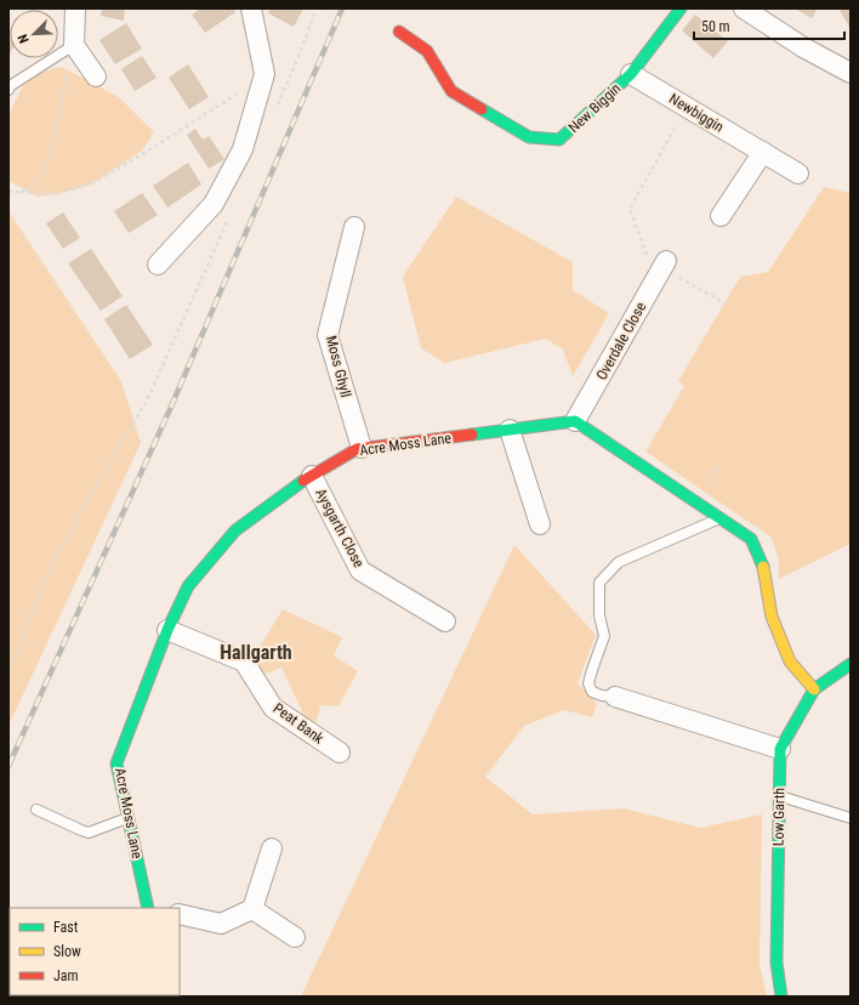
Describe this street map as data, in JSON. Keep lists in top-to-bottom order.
{
  "streets": {
    "street": [
      "New Biggin",
      "Newbiggin",
      "Overdale Close",
      "Moss Ghyll",
      "Acre Moss Lane",
      "Aysgarth Close",
      "Peat Bank",
      "Low Garth"
    ]
  },
  "crossings": [
    ["New Biggin", "Newbiggin"],
    ["Overdale Close", "Acre Moss Lane"],
    ["Moss Ghyll", "Acre Moss Lane"],
    ["Acre Moss Lane", "Aysgarth Close"],
    ["Acre Moss Lane", "Peat Bank"]
  ],
  "districts": ["Hallgarth"],
  "legend": ["Fast", "Slow", "Jam"],
  "scale_bar": "50 m",
  "north": "bottom left"
}
